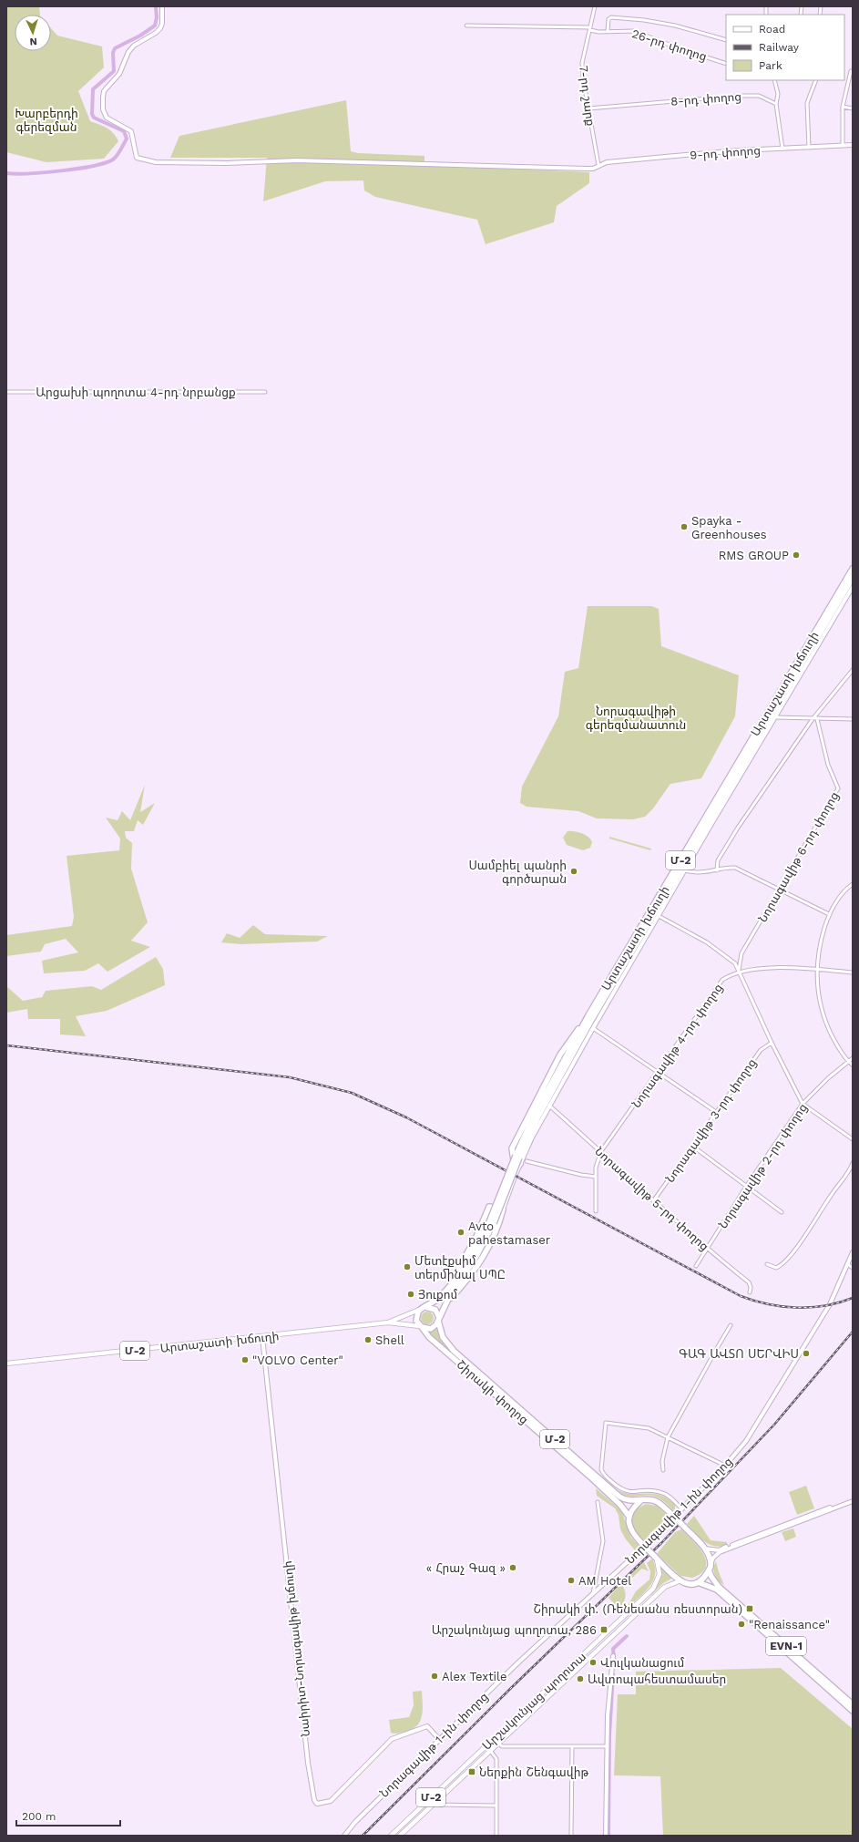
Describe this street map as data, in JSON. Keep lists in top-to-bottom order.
{
  "streets": {
    "highway": [
      "Արտաշատի խճուղի",
      "Մ-2",
      "Շիրակի փողոց",
      "EVN-1"
    ],
    "main road": ["Արշակունյաց պողոտա"],
    "street": [
      "26-րդ փողոց",
      "7-րդ շարք",
      "8-րդ փողոց",
      "9-րդ փողոց",
      "Արցախի պողոտա 4-րդ նրբանցք",
      "Նորագավիթ 6-րդ փողոց",
      "Նորագավիթ 4-րդ փողոց",
      "Նորագավիթ 3-րդ փողոց",
      "Նորագավիթ 2-րդ փողոց",
      "Նորագավիթ 5-րդ փողոց",
      "Նորագավիթ 1-ին փողոց",
      "Նաիրիտ-Նորագավիթ խճուղի"
    ]
  },
  "crossings": [
    ["26-րդ փողոց", "7-րդ շարք"],
    ["7-րդ շարք", "8-րդ փողոց"],
    ["7-րդ շարք", "9-րդ փողոց"],
    ["Արտաշատի խճուղի", "Նորագավիթ 5-րդ փողոց"],
    ["Արտաշատի խճուղի", "Շիրակի փողոց"],
    ["Արտաշատի խճուղի", "Նաիրիտ-Նորագավիթ խճուղի"],
    ["Նորագավիթ 6-րդ փողոց", "Նորագավիթ 4-րդ փողոց"],
    ["Նորագավիթ 4-րդ փողոց", "Նորագավիթ 5-րդ փողոց"],
    ["Նորագավիթ 3-րդ փողոց", "Նորագավիթ 5-րդ փողոց"],
    ["Նորագավիթ 2-րդ փողոց", "Նորագավիթ 5-րդ փողոց"],
    ["Շիրակի փողոց", "Արշակունյաց պողոտա"],
    ["Նորագավիթ 1-ին փողոց", "Նաիրիտ-Նորագավիթ խճուղի"]
  ],
  "parks": ["Խարբերդի գերեզման", "Նորագավիթի գերեզմանատուն"],
  "places": {
    "other": [
      "Spayka - Greenhouses",
      "RMS GROUP",
      "Սամբիել պանրի գործարան",
      "Avto pahestamaser",
      "Մետէքսիմ տերմինալ ՍՊԸ",
      "Յուքոմ",
      "Shell",
      "ԳԱԳ ԱՎՏՈ ՍԵՐՎԻՍ",
      "\"VOLVO Center\"",
      "« Հրաչ Գազ »",
      "AM Hotel",
      "\"Renaissance\"",
      "Վուլկանացում",
      "Alex Textile",
      "Ավտոպահեստամասեր"
    ],
    "transit": ["Շիրակի փ. (Ռենեսանս ռեստորան)", "Արշակունյաց պողոտա, 286", "Ներքին Շենգավիթ"]
  },
  "legend": ["Road", "Railway", "Park"],
  "scale_bar": "200 m",
  "north": "bottom"
}
